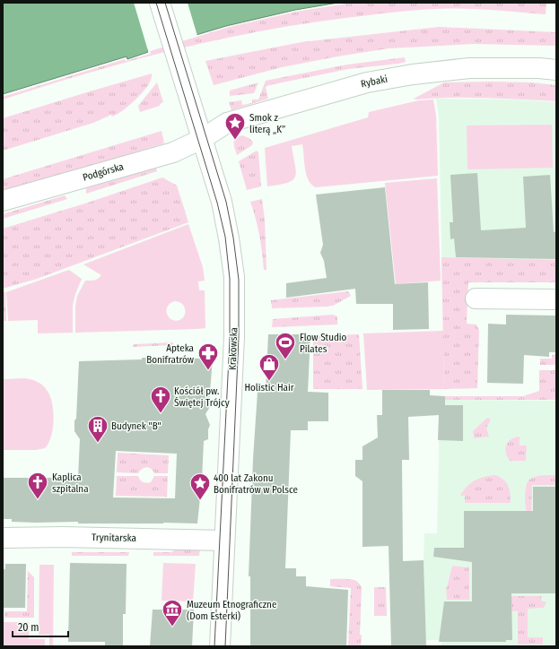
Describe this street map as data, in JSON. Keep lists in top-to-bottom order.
{
  "streets": {
    "street": [
      "Rybaki",
      "Podgórska",
      "Krakowska",
      "Trynitarska"
    ]
  },
  "crossings": [
    ["Rybaki", "Podgórska"],
    ["Rybaki", "Krakowska"],
    ["Podgórska", "Krakowska"],
    ["Krakowska", "Trynitarska"]
  ],
  "places": {
    "place": ["Smok z literą „K”", "400 lat Zakonu Bonifratrów w Polsce"],
    "sports": ["Flow Studio Pilates"],
    "pharmacy": ["Apteka Bonifratrów"],
    "shop": ["Holistic Hair"],
    "church": ["Kościół pw. Świętej Trójcy", "Kaplica szpitalna"],
    "building": ["Budynek \"B\""],
    "museum": ["Muzeum Etnograficzne (Dom Esterki)"]
  },
  "scale_bar": "20 m"
}
